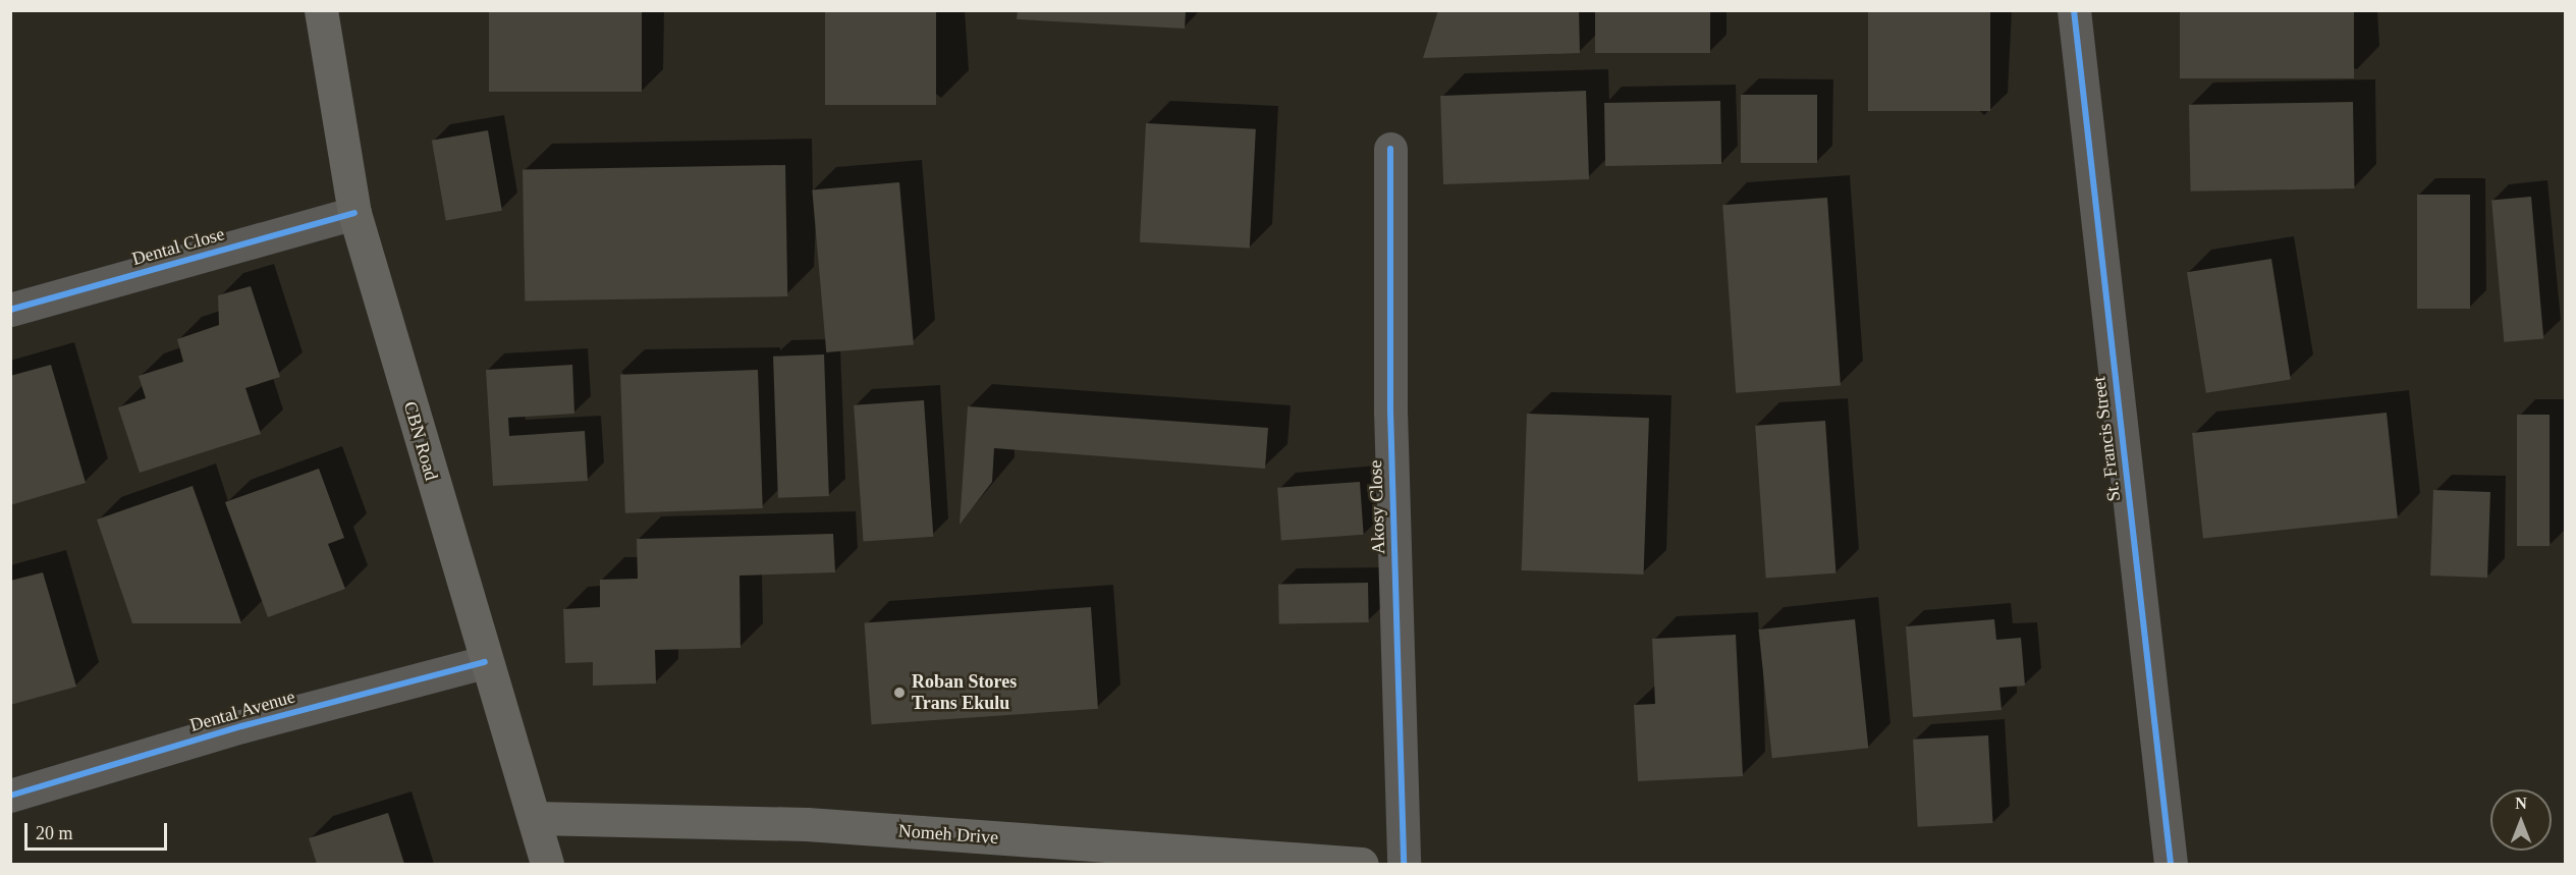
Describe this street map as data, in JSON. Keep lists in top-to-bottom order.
{
  "streets": {
    "main road": ["CBN Road", "Nomeh Drive"],
    "street": [
      "Dental Close",
      "St. Francis Street",
      "Akosy Close",
      "Dental Avenue"
    ]
  },
  "crossings": [
    ["Dental Close", "CBN Road"],
    ["CBN Road", "Dental Avenue"],
    ["CBN Road", "Nomeh Drive"]
  ],
  "places": ["Roban Stores Trans Ekulu"],
  "scale_bar": "20 m",
  "north": "top"
}
